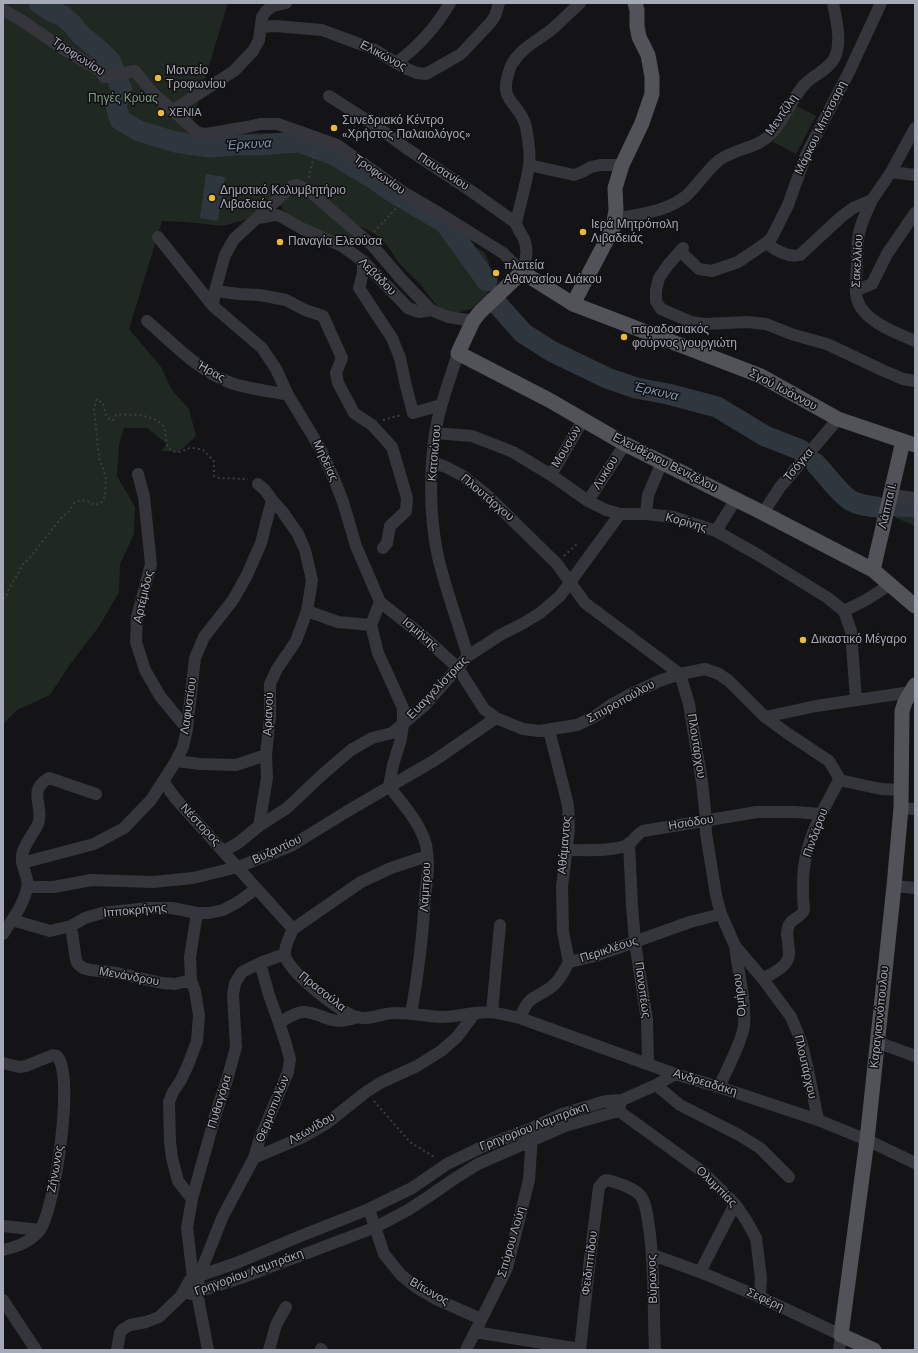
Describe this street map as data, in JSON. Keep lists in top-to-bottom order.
{
  "streets": {
    "main road": [
      "Σγού Ιωάννου",
      "Κατσιώτου",
      "Ελευθέριου Βενιζέλου",
      "Λάππα Ι.",
      "Καραγιαννόπουλου",
      "Σεφέρη"
    ],
    "street": [
      "Ελικώνος",
      "Τροφωνίου",
      "Μεντζίλη",
      "Μάρκου Μπότσαρη",
      "Παυσανίου",
      "Σακελλίου",
      "Λεβάδου",
      "Ήρας",
      "Μουσών",
      "Μηδείας",
      "Τσόγκα",
      "Λυκίου",
      "Πλουτάρχου",
      "Κορίνης",
      "Αρτέμιδος",
      "Ισμήνης",
      "Ευαγγελίστριας",
      "Σπυροπούλου",
      "Λαφυστίου",
      "Αριανού",
      "Ησιόδου",
      "Νέστορος",
      "Πινδάρου",
      "Αθάμαντος",
      "Βυζαντίου",
      "Λάμπρου",
      "Ιπποκρήνης",
      "Περικλέους",
      "Μενάνδρου",
      "Πανοπέως",
      "Πρασούλα",
      "Ομήρου",
      "Ανδρεαδάκη",
      "Πυθαγόρα",
      "Θερμοπυλών",
      "Γρηγορίου Λαμπράκη",
      "Λεωνίδου",
      "Ζήνωνος",
      "Ολυμπίας",
      "Σπύρου Λούη",
      "Φειδιππίδου",
      "Βύρωνος",
      "Βίτωνος"
    ]
  },
  "crossings": [
    ["Τροφωνίου", "Σγού Ιωάννου"],
    ["Τροφωνίου", "Κατσιώτου"],
    ["Λεβάδου", "Κατσιώτου"],
    ["Ήρας", "Μηδείας"],
    ["Σγού Ιωάννου", "Κατσιώτου"],
    ["Σγού Ιωάννου", "Τσόγκα"],
    ["Σγού Ιωάννου", "Λάππα Ι."],
    ["Μουσών", "Ελευθέριου Βενιζέλου"],
    ["Μουσών", "Κορίνης"],
    ["Κατσιώτου", "Ελευθέριου Βενιζέλου"],
    ["Κατσιώτου", "Πλουτάρχου"],
    ["Κατσιώτου", "Κορίνης"],
    ["Κατσιώτου", "Ευαγγελίστριας"],
    ["Μηδείας", "Ισμήνης"],
    ["Ελευθέριου Βενιζέλου", "Τσόγκα"],
    ["Ελευθέριου Βενιζέλου", "Λυκίου"],
    ["Ελευθέριου Βενιζέλου", "Λάππα Ι."],
    ["Λυκίου", "Κορίνης"],
    ["Πλουτάρχου", "Ευαγγελίστριας"],
    ["Πλουτάρχου", "Σπυροπούλου"],
    ["Πλουτάρχου", "Ησιόδου"],
    ["Πλουτάρχου", "Πινδάρου"],
    ["Πλουτάρχου", "Περικλέους"],
    ["Πλουτάρχου", "Ομήρου"],
    ["Πλουτάρχου", "Ανδρεαδάκη"],
    ["Αρτέμιδος", "Λαφυστίου"],
    ["Ισμήνης", "Ευαγγελίστριας"],
    ["Ισμήνης", "Σπυροπούλου"],
    ["Ευαγγελίστριας", "Σπυροπούλου"],
    ["Ευαγγελίστριας", "Αριανού"],
    ["Ευαγγελίστριας", "Νέστορος"],
    ["Σπυροπούλου", "Πινδάρου"],
    ["Σπυροπούλου", "Αθάμαντος"],
    ["Σπυροπούλου", "Βυζαντίου"],
    ["Λαφυστίου", "Αριανού"],
    ["Λαφυστίου", "Νέστορος"],
    ["Ησιόδου", "Πινδάρου"],
    ["Ησιόδου", "Αθάμαντος"],
    ["Ησιόδου", "Πανοπέως"],
    ["Νέστορος", "Βυζαντίου"],
    ["Αθάμαντος", "Περικλέους"],
    ["Βυζαντίου", "Λάμπρου"],
    ["Λάμπρου", "Πρασούλα"],
    ["Ιπποκρήνης", "Μενάνδρου"],
    ["Περικλέους", "Πανοπέως"],
    ["Περικλέους", "Ανδρεαδάκη"],
    ["Πανοπέως", "Ανδρεαδάκη"],
    ["Πρασούλα", "Πυθαγόρα"],
    ["Πρασούλα", "Λεωνίδου"],
    ["Ομήρου", "Ανδρεαδάκη"],
    ["Καραγιαννόπουλου", "Ανδρεαδάκη"],
    ["Καραγιαννόπουλου", "Σεφέρη"],
    ["Ανδρεαδάκη", "Γρηγορίου Λαμπράκη"],
    ["Πυθαγόρα", "Θερμοπυλών"],
    ["Πυθαγόρα", "Γρηγορίου Λαμπράκη"],
    ["Θερμοπυλών", "Λεωνίδου"],
    ["Γρηγορίου Λαμπράκη", "Ολυμπίας"],
    ["Γρηγορίου Λαμπράκη", "Σπύρου Λούη"],
    ["Γρηγορίου Λαμπράκη", "Βίτωνος"],
    ["Ολυμπίας", "Σεφέρη"],
    ["Σπύρου Λούη", "Βίτωνος"],
    ["Φειδιππίδου", "Βύρωνος"],
    ["Βύρωνος", "Σεφέρη"]
  ],
  "water": ["Έρκυνα"],
  "parks": ["Πηγές Κρύας"],
  "places": [
    "Μαντείο Τροφωνίου",
    "XENIA",
    "Συνεδριακό Κέντρο «Χρήστος Παλαιολόγος»",
    "Δημοτικό Κολυμβητήριο Λιβαδειάς",
    "Ιερά Μητρόπολη Λιβαδειάς",
    "Παναγία Ελεούσα",
    "πλατεία Αθανασίου Διάκου",
    "παραδοσιακός φούρνος γουργιώτη",
    "Δικαστικό Μέγαρο"
  ]
}
